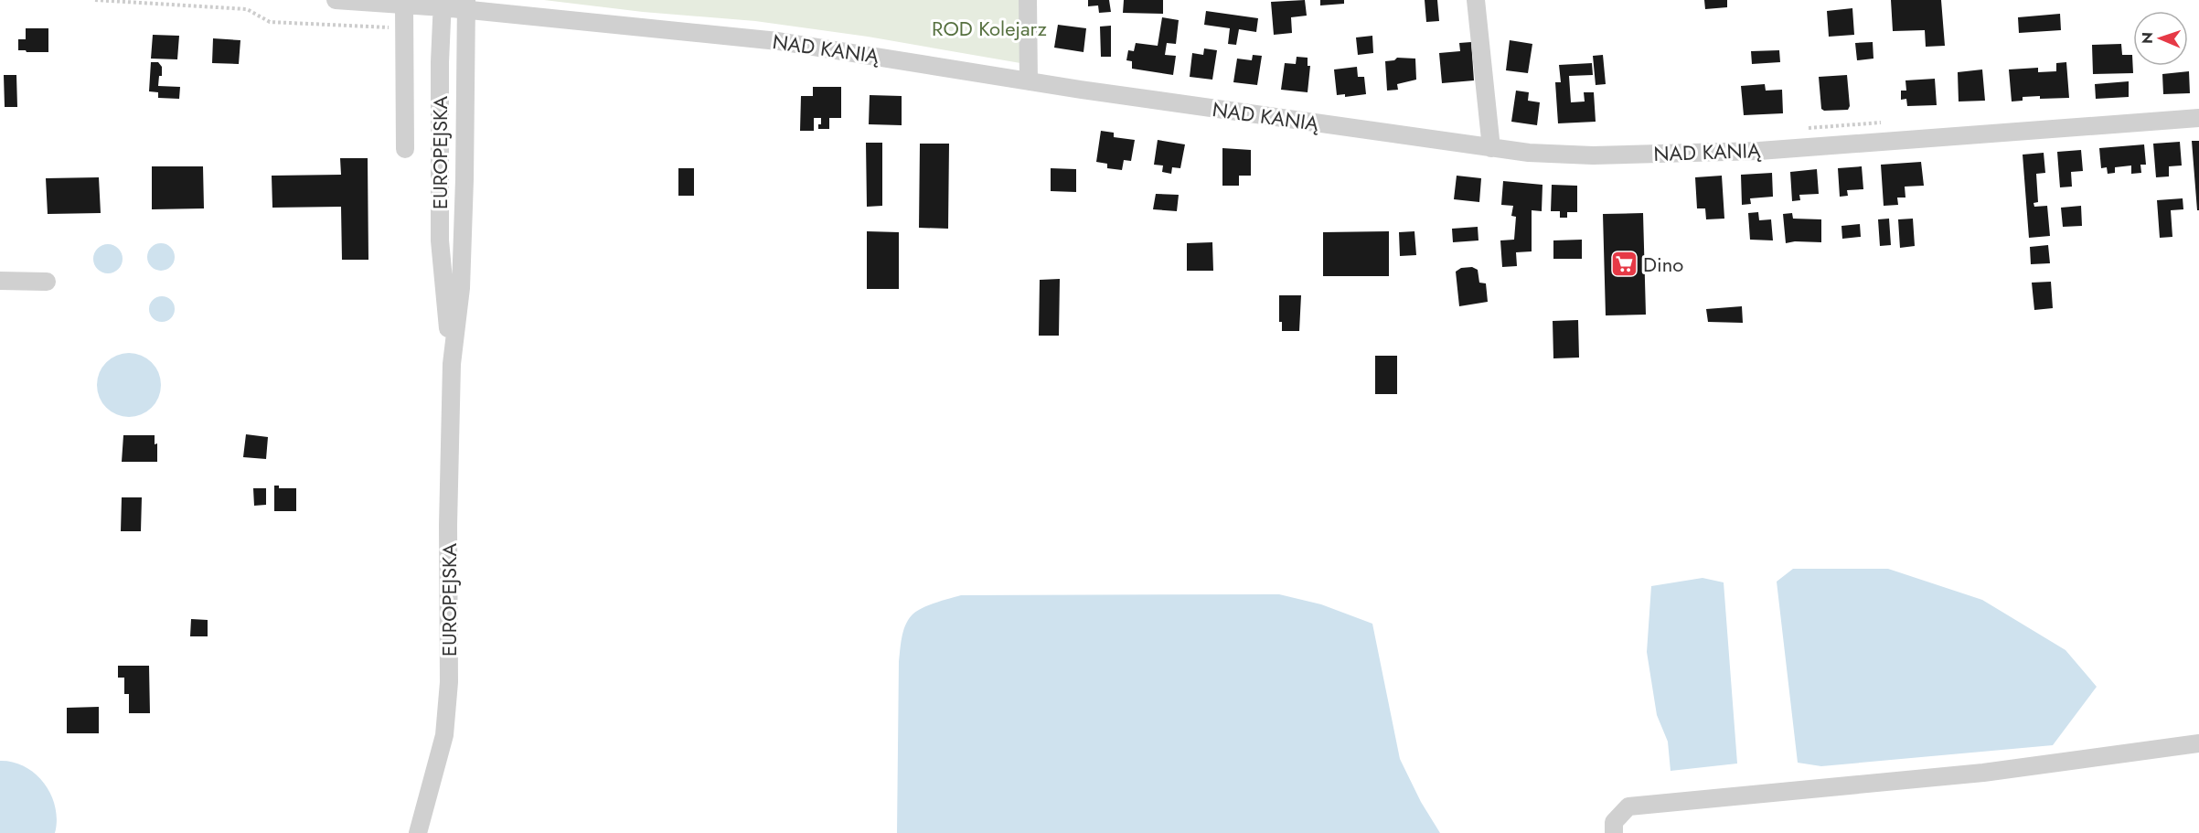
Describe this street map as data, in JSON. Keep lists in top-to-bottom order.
{
  "streets": {
    "street": ["NAD KANIĄ", "EUROPEJSKA"]
  },
  "crossings": [
    ["NAD KANIĄ", "EUROPEJSKA"]
  ],
  "parks": ["ROD Kolejarz"],
  "places": {
    "supermarket": ["Dino"]
  },
  "north": "left"
}
